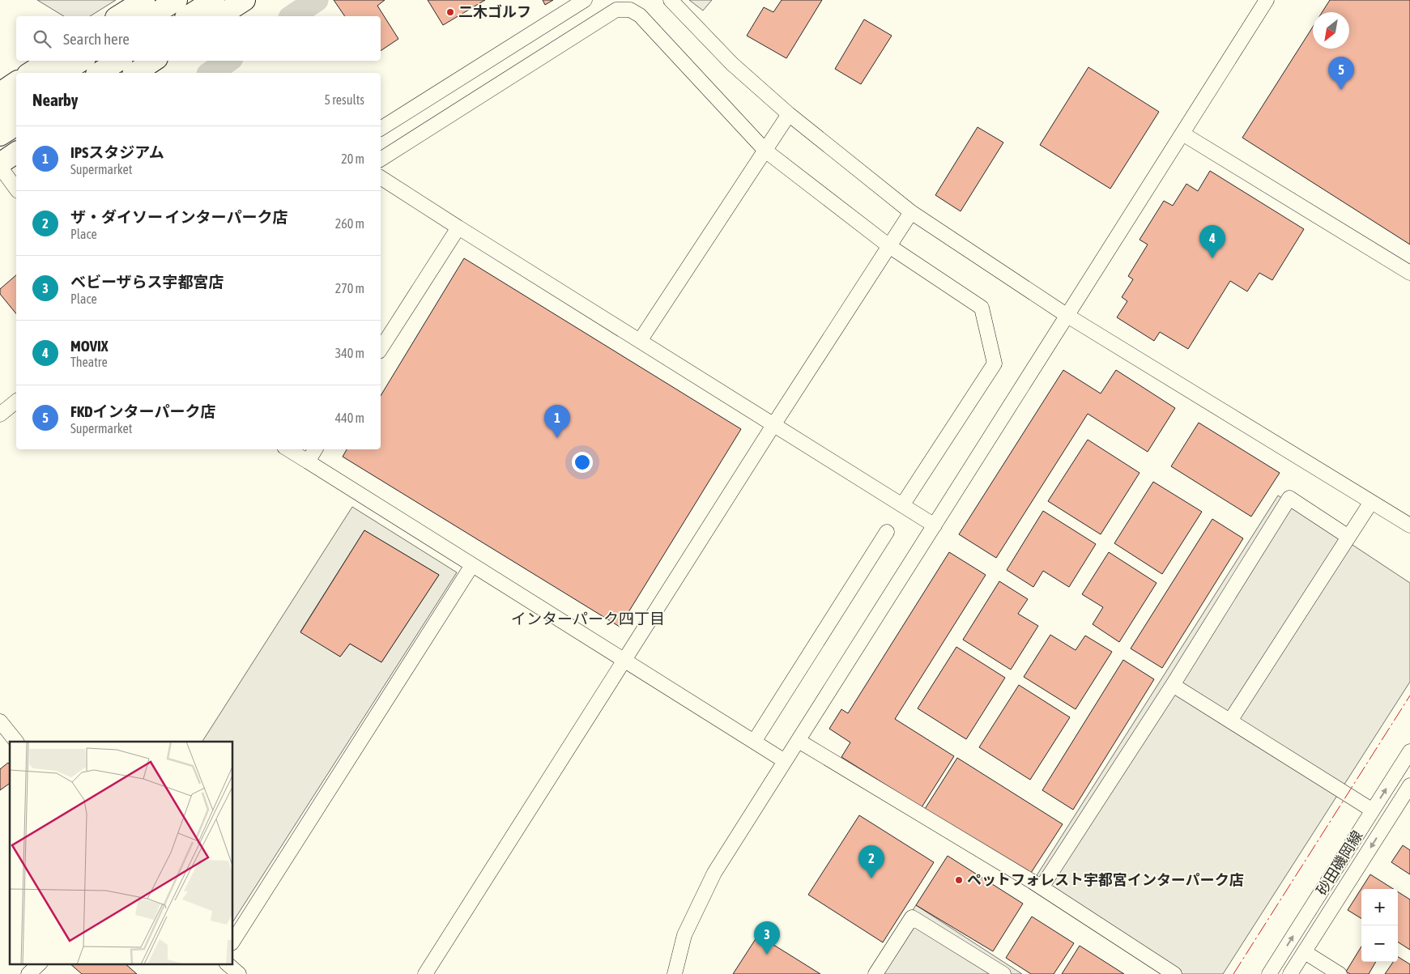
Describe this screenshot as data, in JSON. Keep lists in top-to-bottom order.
{
  "streets": {
    "street": ["砂田磯岡線"]
  },
  "districts": ["インターパーク四丁目"],
  "places": ["二木ゴルフ", "ペットフォレスト宇都宮インターパーク店"],
  "north": "bottom left",
  "page": {
    "search": "Search here",
    "pins": [
      "5",
      "4",
      "1",
      "2",
      "3"
    ],
    "heading": ["Nearby", "5 results"],
    "list": [
      {
        "mark": "1",
        "name": "IPSスタジアム",
        "note": "Supermarket",
        "value": "20 m"
      },
      {
        "mark": "2",
        "name": "ザ・ダイソー インターパーク店",
        "note": "Place",
        "value": "260 m"
      },
      {
        "mark": "3",
        "name": "ベビーザらス宇都宮店",
        "note": "Place",
        "value": "270 m"
      },
      {
        "mark": "4",
        "name": "MOVIX",
        "note": "Theatre",
        "value": "340 m"
      },
      {
        "mark": "5",
        "name": "FKDインターパーク店",
        "note": "Supermarket",
        "value": "440 m"
      }
    ],
    "map_buttons": ["+", "−"]
  }
}
